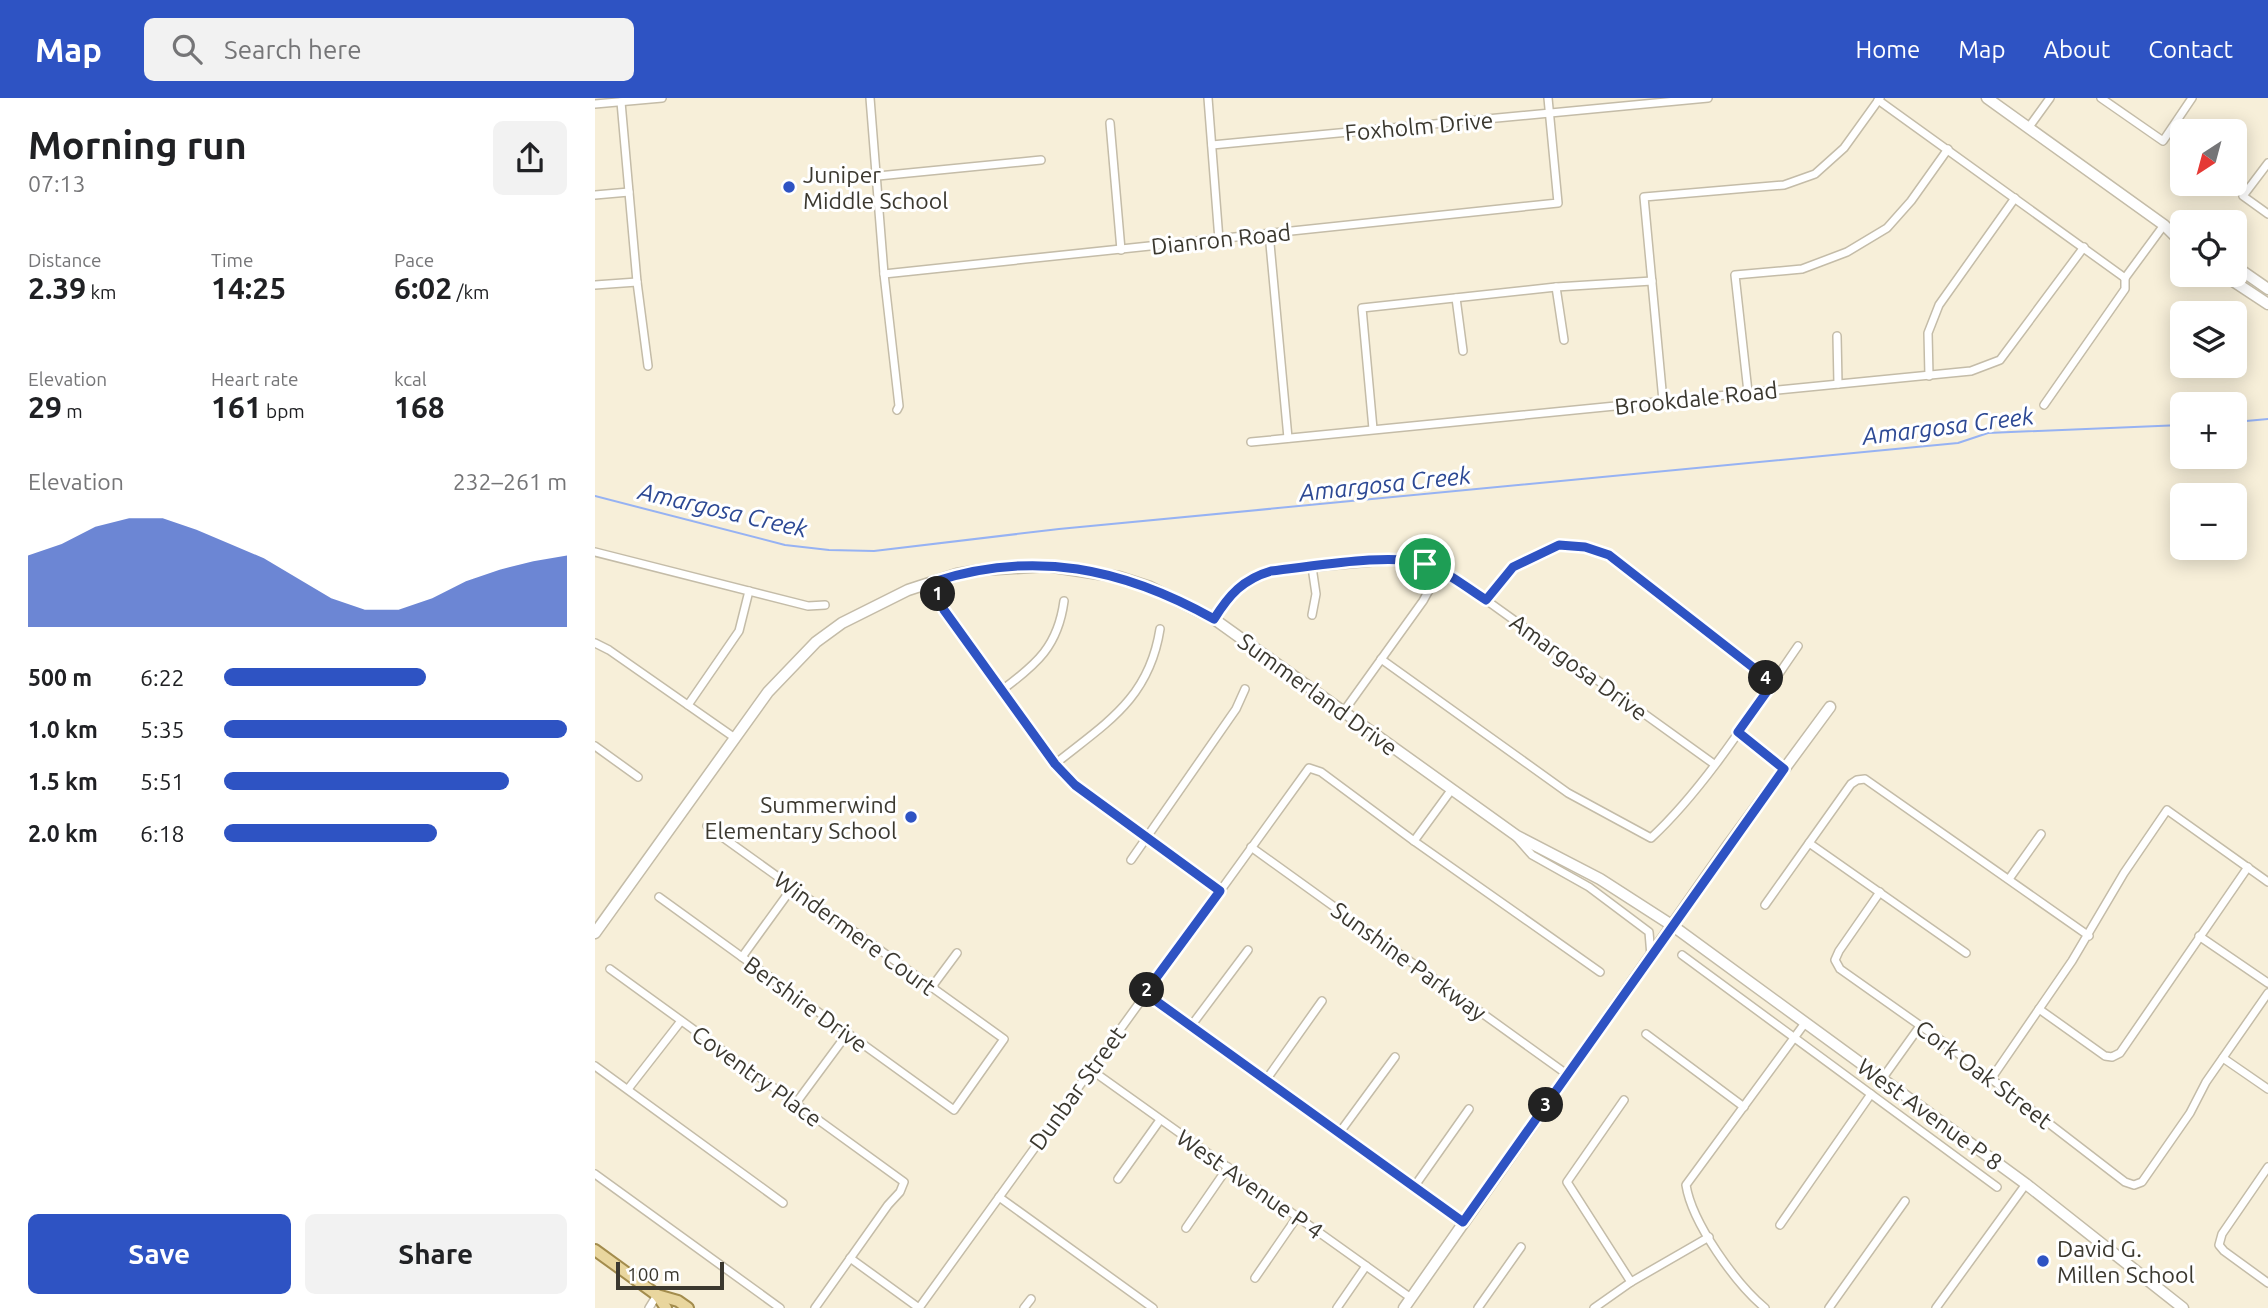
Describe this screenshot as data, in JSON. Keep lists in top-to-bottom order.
{
  "streets": {
    "street": [
      "Foxholm Drive",
      "Dianron Road",
      "Brookdale Road",
      "Amargosa Drive",
      "Summerland Drive",
      "Windermere Court",
      "Sunshine Parkway",
      "Bershire Drive",
      "Cork Oak Street",
      "Coventry Place",
      "Dunbar Street",
      "West Avenue P 8",
      "West Avenue P 4"
    ]
  },
  "crossings": [
    ["Foxholm Drive", "Dianron Road"],
    ["Amargosa Drive", "Summerland Drive"],
    ["Summerland Drive", "West Avenue P 8"],
    ["Windermere Court", "Bershire Drive"],
    ["Sunshine Parkway", "Dunbar Street"],
    ["Dunbar Street", "West Avenue P 4"]
  ],
  "water": ["Amargosa Creek"],
  "places": ["Juniper Middle School", "Summerwind Elementary School", "David G. Millen School"],
  "scale_bar": "100 m",
  "north": "bottom left",
  "page": {
    "header": "Map",
    "search": "Search here",
    "nav": [
      "Home",
      "Map",
      "About",
      "Contact"
    ],
    "heading": ["Morning run", "07:13"],
    "map_buttons": ["+", "−"],
    "stats": [
      ["Distance", "2.39 km"],
      ["Time", "14:25"],
      ["Pace", "6:02 /km"],
      ["Elevation", "29 m"],
      ["Heart rate", "161 bpm"],
      ["kcal", "168"]
    ],
    "chart": ["Elevation", "232–261 m"],
    "pins": [
      "1",
      "4",
      "2",
      "3"
    ],
    "list": [
      {
        "name": "500 m",
        "note": "6:22"
      },
      {
        "name": "1.0 km",
        "note": "5:35"
      },
      {
        "name": "1.5 km",
        "note": "5:51"
      },
      {
        "name": "2.0 km",
        "note": "6:18"
      }
    ],
    "buttons": ["Save", "Share"],
    "scale": "100 m"
  }
}
